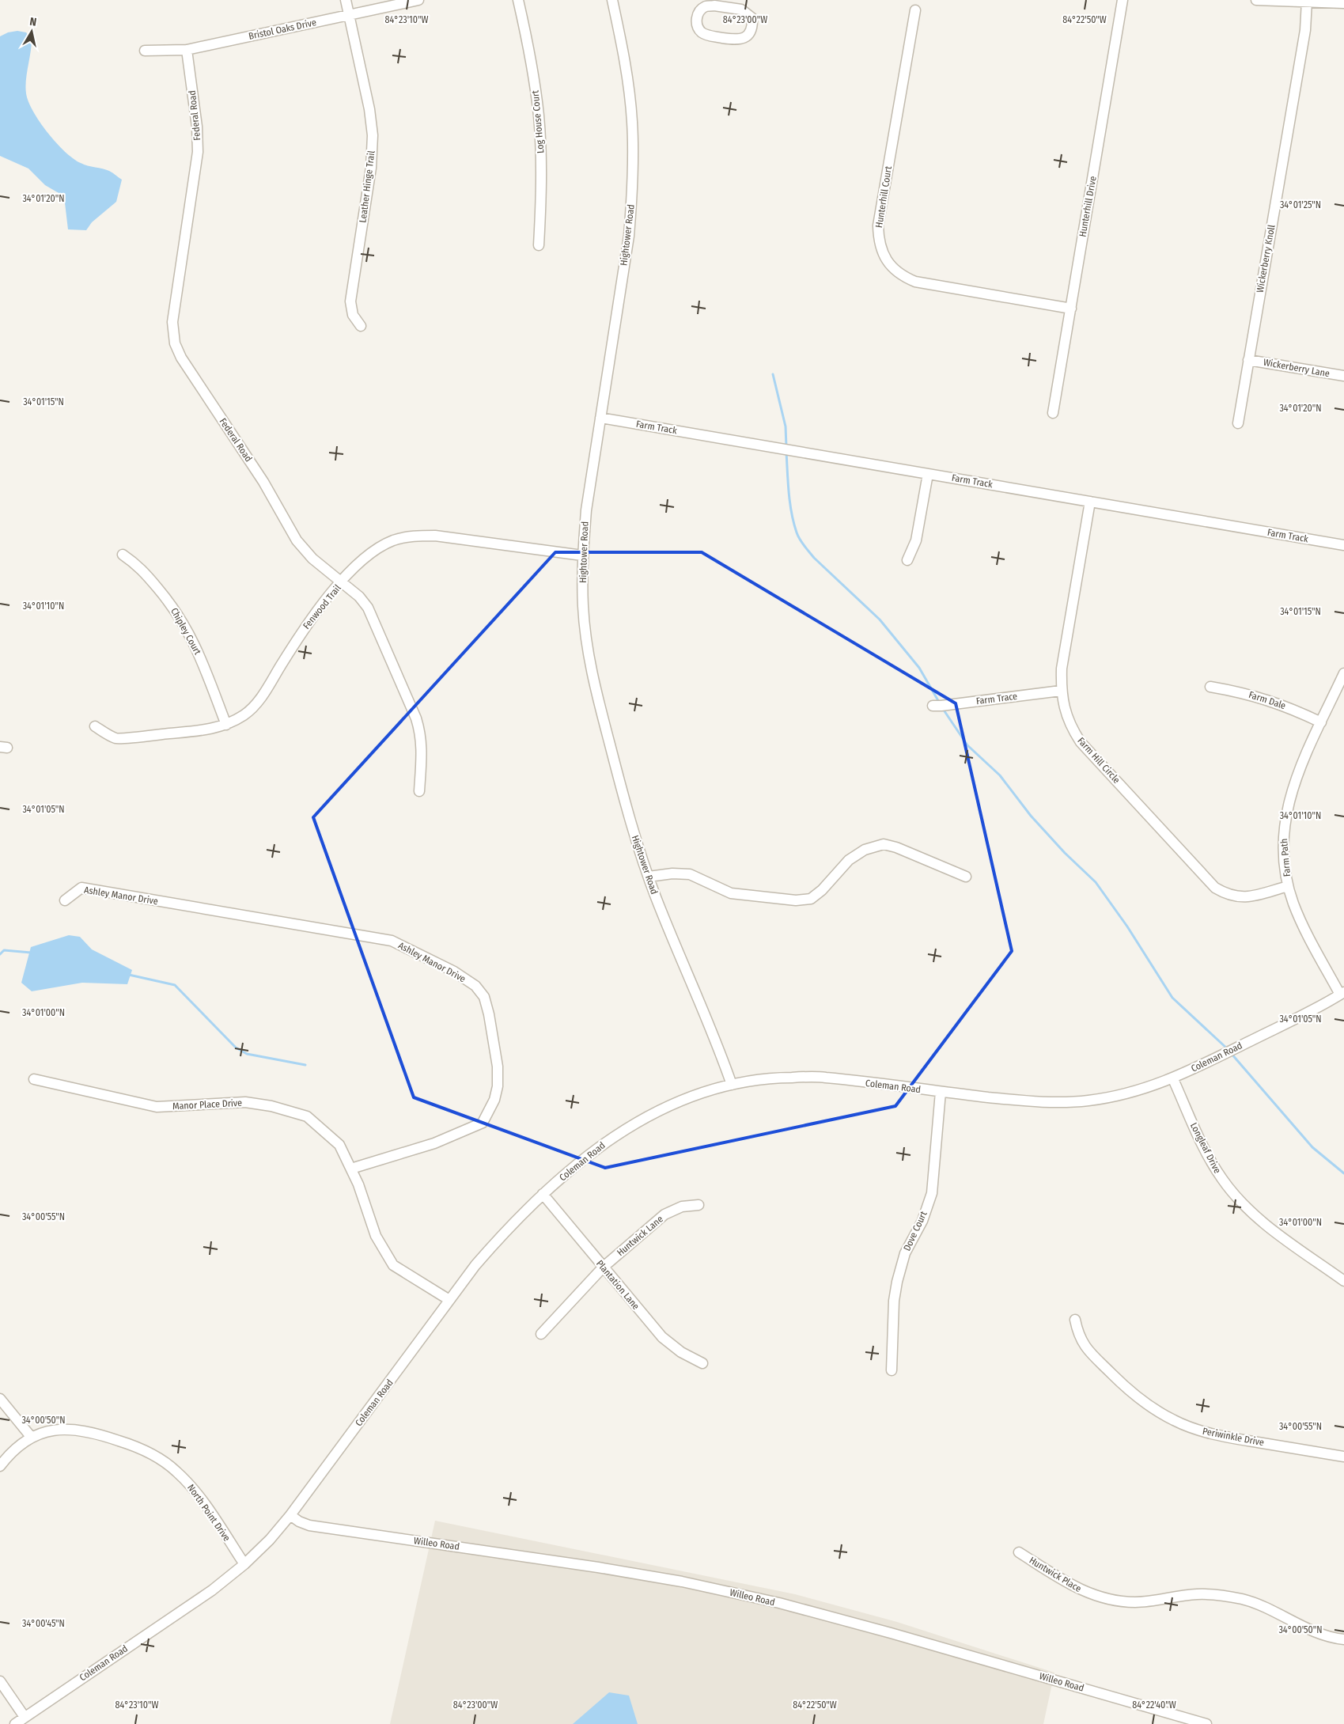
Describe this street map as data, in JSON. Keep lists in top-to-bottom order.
{
  "streets": {
    "street": [
      "Bristol Oaks Drive",
      "Federal Road",
      "Log House Court",
      "Leather Hinge Trail",
      "Hunterhill Court",
      "Hunterhill Drive",
      "Hightower Road",
      "Wickerberry Knoll",
      "Wickerberry Lane",
      "Farm Track",
      "Fenwood Trail",
      "Chipley Court",
      "Farm Trace",
      "Farm Dale",
      "Farm Hill Circle",
      "Farm Path",
      "Ashley Manor Drive",
      "Coleman Road",
      "Manor Place Drive",
      "Longleaf Drive",
      "Dove Court",
      "Huntwick Lane",
      "Plantation Lane",
      "Periwinkle Drive",
      "North Point Drive",
      "Willeo Road",
      "Huntwick Place"
    ]
  },
  "crossings": [
    ["Bristol Oaks Drive", "Federal Road"],
    ["Bristol Oaks Drive", "Leather Hinge Trail"],
    ["Federal Road", "Fenwood Trail"],
    ["Hunterhill Court", "Hunterhill Drive"],
    ["Hightower Road", "Farm Track"],
    ["Hightower Road", "Fenwood Trail"],
    ["Hightower Road", "Coleman Road"],
    ["Wickerberry Knoll", "Wickerberry Lane"],
    ["Farm Track", "Farm Hill Circle"],
    ["Fenwood Trail", "Chipley Court"],
    ["Farm Trace", "Farm Hill Circle"],
    ["Farm Dale", "Farm Path"],
    ["Farm Hill Circle", "Farm Path"],
    ["Farm Path", "Coleman Road"],
    ["Ashley Manor Drive", "Manor Place Drive"],
    ["Coleman Road", "Manor Place Drive"],
    ["Coleman Road", "Longleaf Drive"],
    ["Coleman Road", "Dove Court"],
    ["Coleman Road", "Plantation Lane"],
    ["Coleman Road", "North Point Drive"],
    ["Coleman Road", "Willeo Road"],
    ["Huntwick Lane", "Plantation Lane"]
  ],
  "north": "top",
  "coordinates": [
    "84°23'10\"W",
    "84°23'00\"W",
    "84°22'50\"W",
    "34°01'20\"N",
    "34°01'25\"N",
    "34°01'15\"N",
    "34°01'10\"N",
    "34°01'05\"N",
    "34°01'00\"N",
    "34°00'55\"N",
    "34°00'50\"N",
    "34°00'45\"N",
    "84°22'40\"W"
  ]
}
